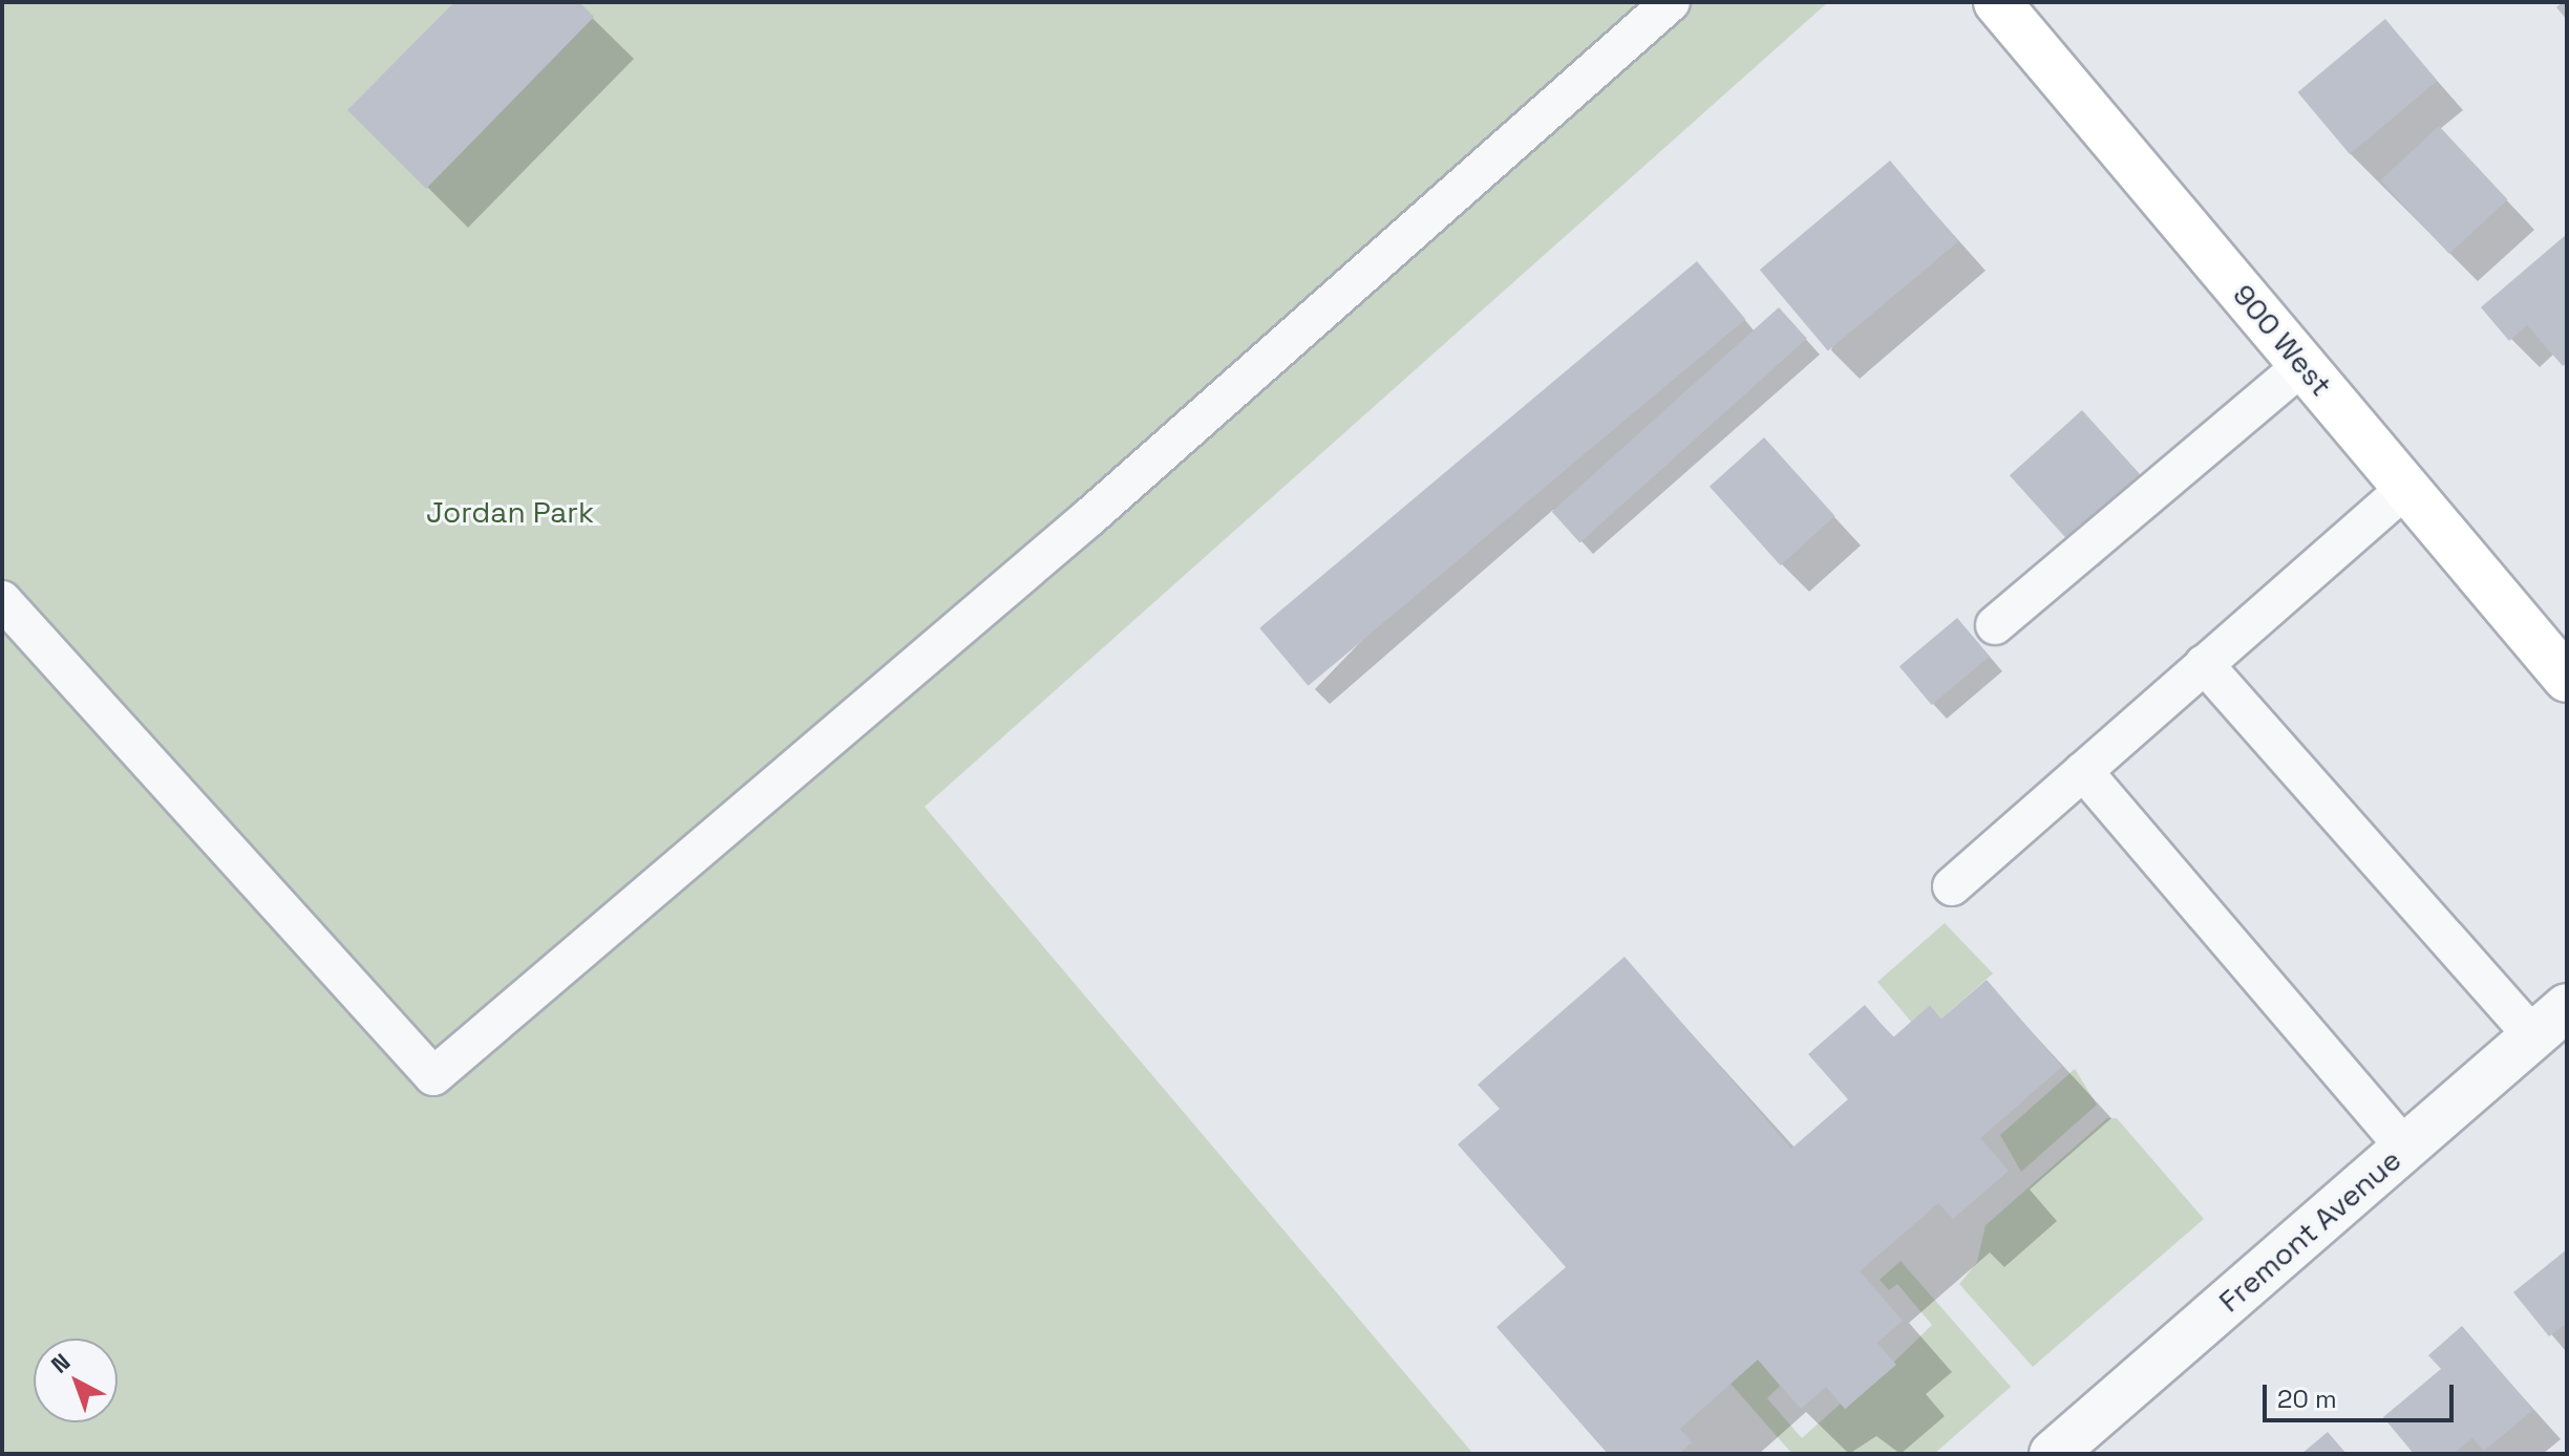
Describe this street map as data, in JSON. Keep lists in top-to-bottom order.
{
  "streets": {
    "main road": ["900 West"],
    "street": ["Fremont Avenue"]
  },
  "parks": ["Jordan Park"],
  "scale_bar": "20 m",
  "north": "top left"
}
